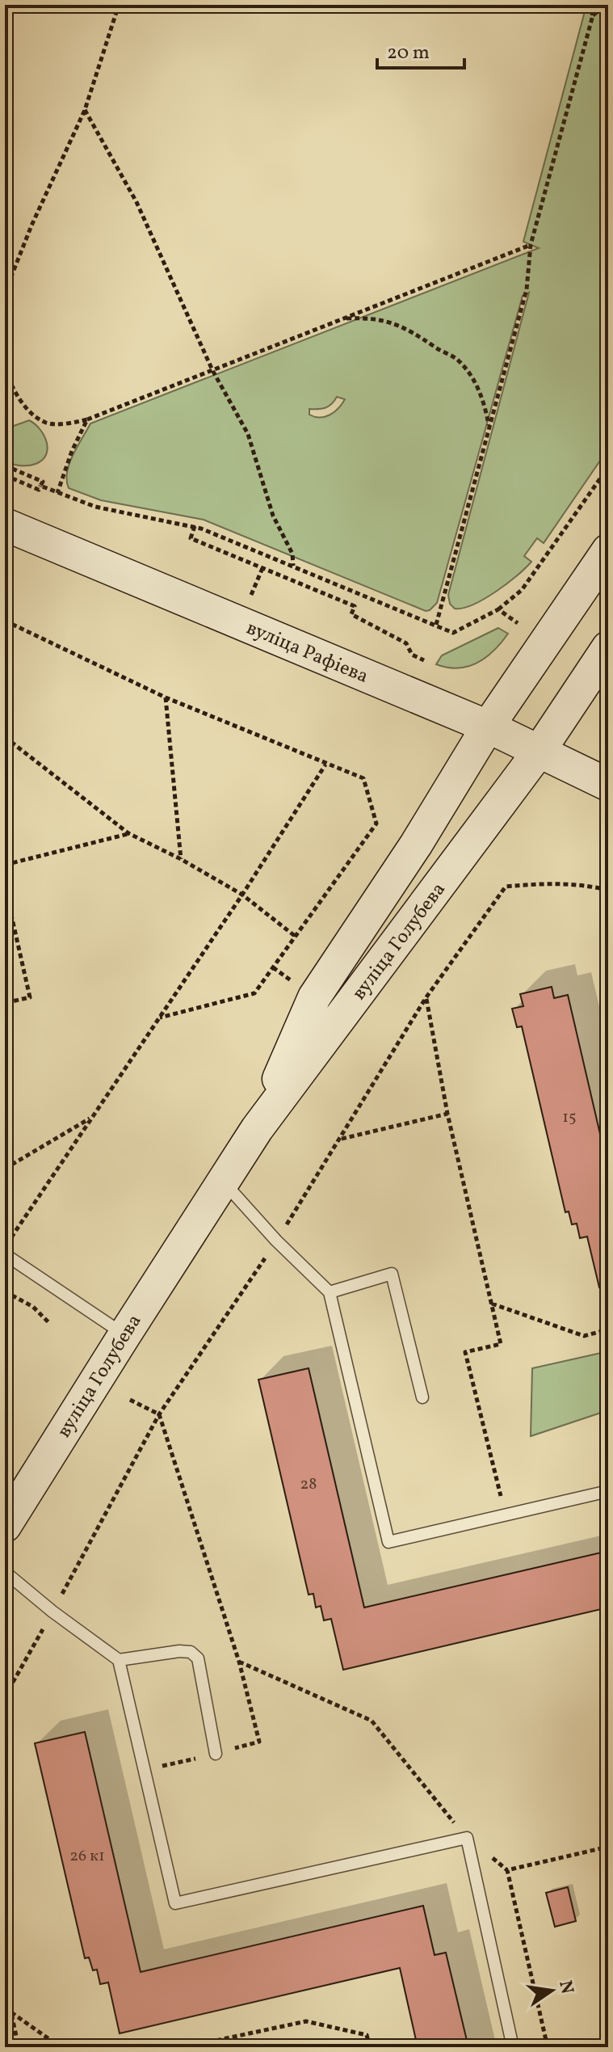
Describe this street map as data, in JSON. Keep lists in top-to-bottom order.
{
  "streets": {
    "main road": ["вуліца Рафіева", "вуліца Голубева"]
  },
  "crossings": [
    ["вуліца Рафіева", "вуліца Голубева"]
  ],
  "house_numbers": ["15", "28", "26 к1"],
  "scale_bar": "20 m",
  "north": "right"
}
